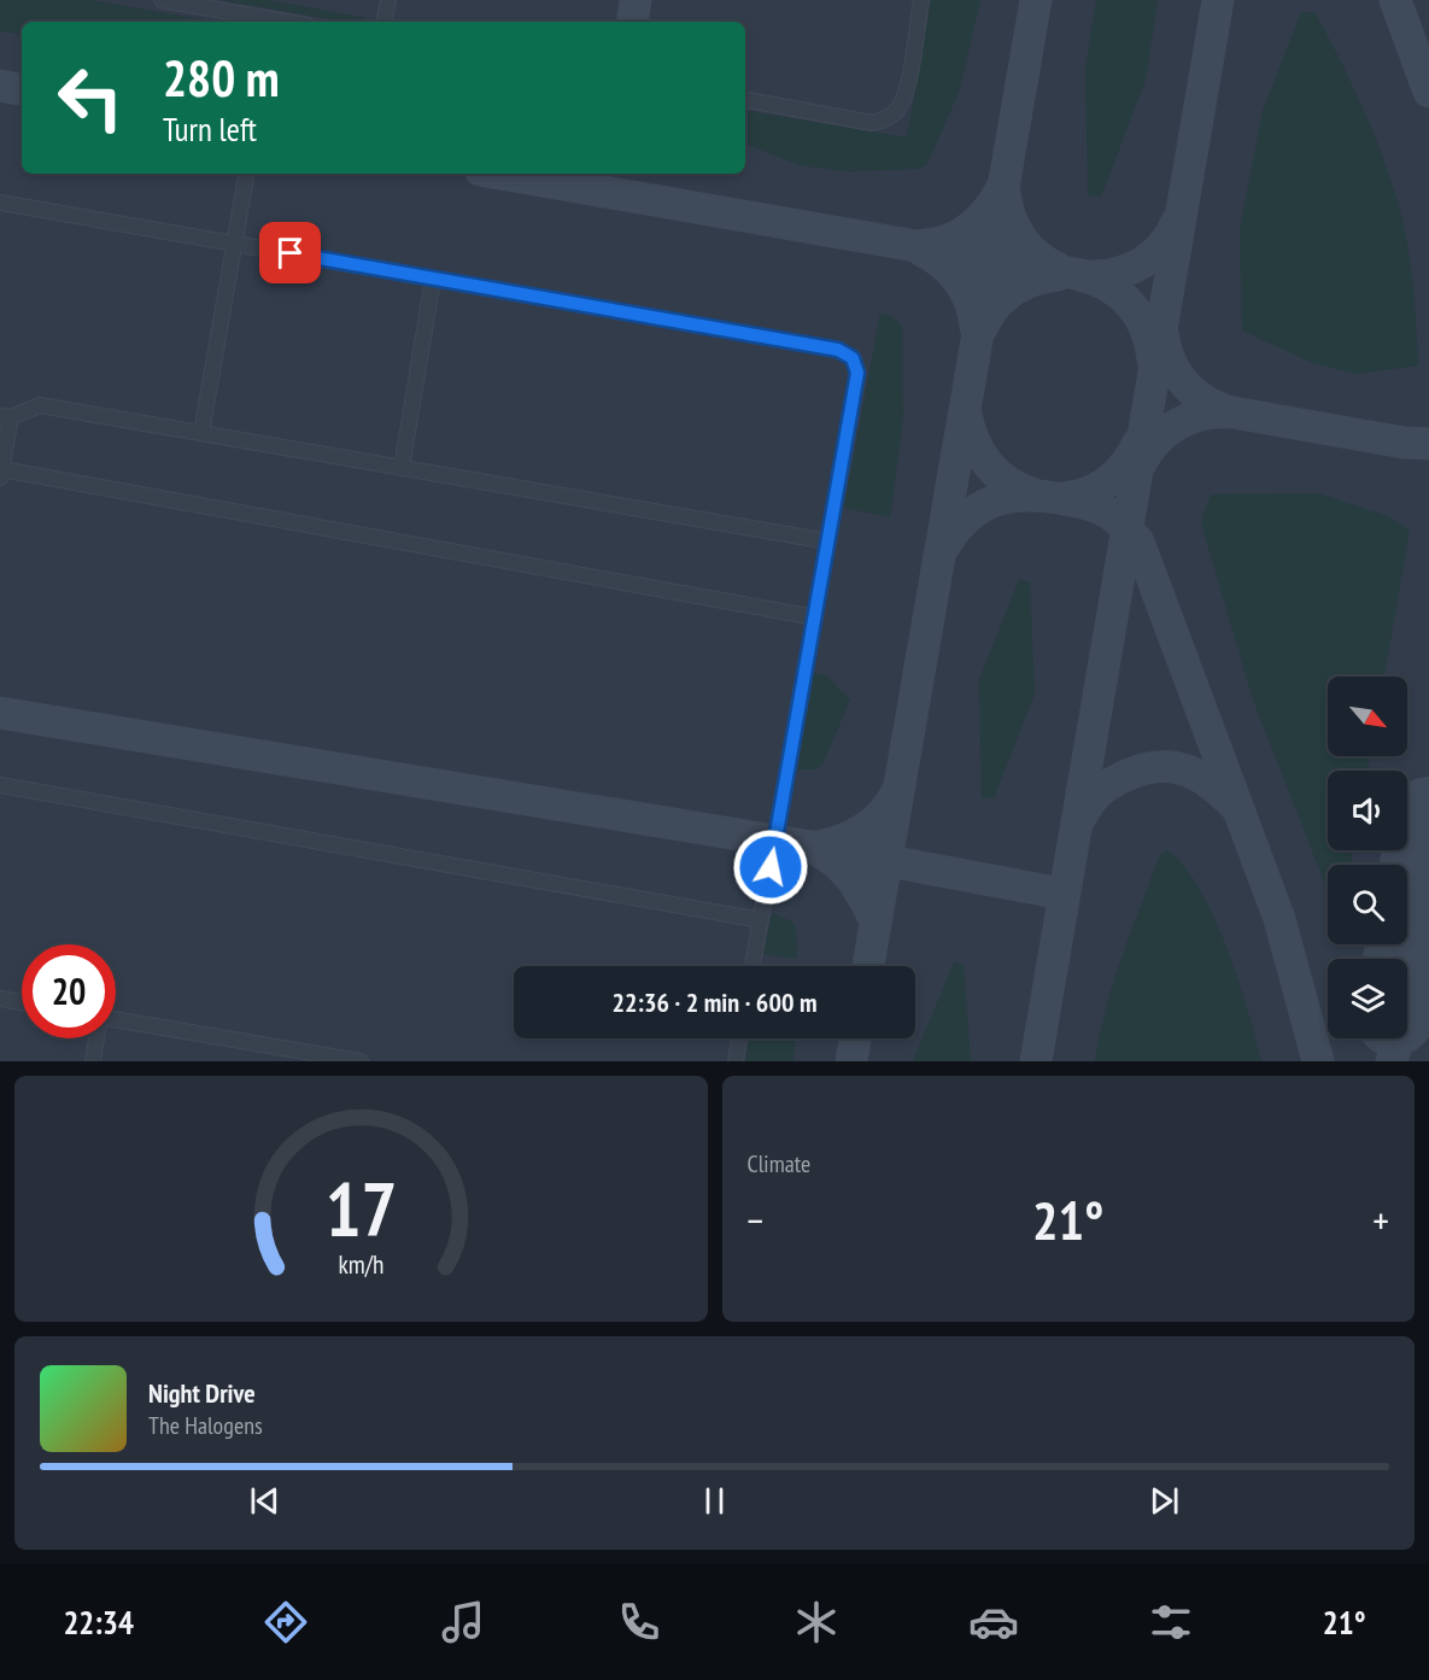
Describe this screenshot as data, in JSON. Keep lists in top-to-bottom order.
{
  "north": "bottom right",
  "page": {
    "turn": ["280 m", "Turn left"],
    "limit": "20",
    "trip": "22:36 · 2 min · 600 m",
    "tile": "Climate",
    "heat": ["−", "21°", "+"],
    "song": ["Night Drive", "The Halogens"],
    "tabs": ["22:34", "21°"],
    "gauge": ["17", "km/h"]
  }
}
